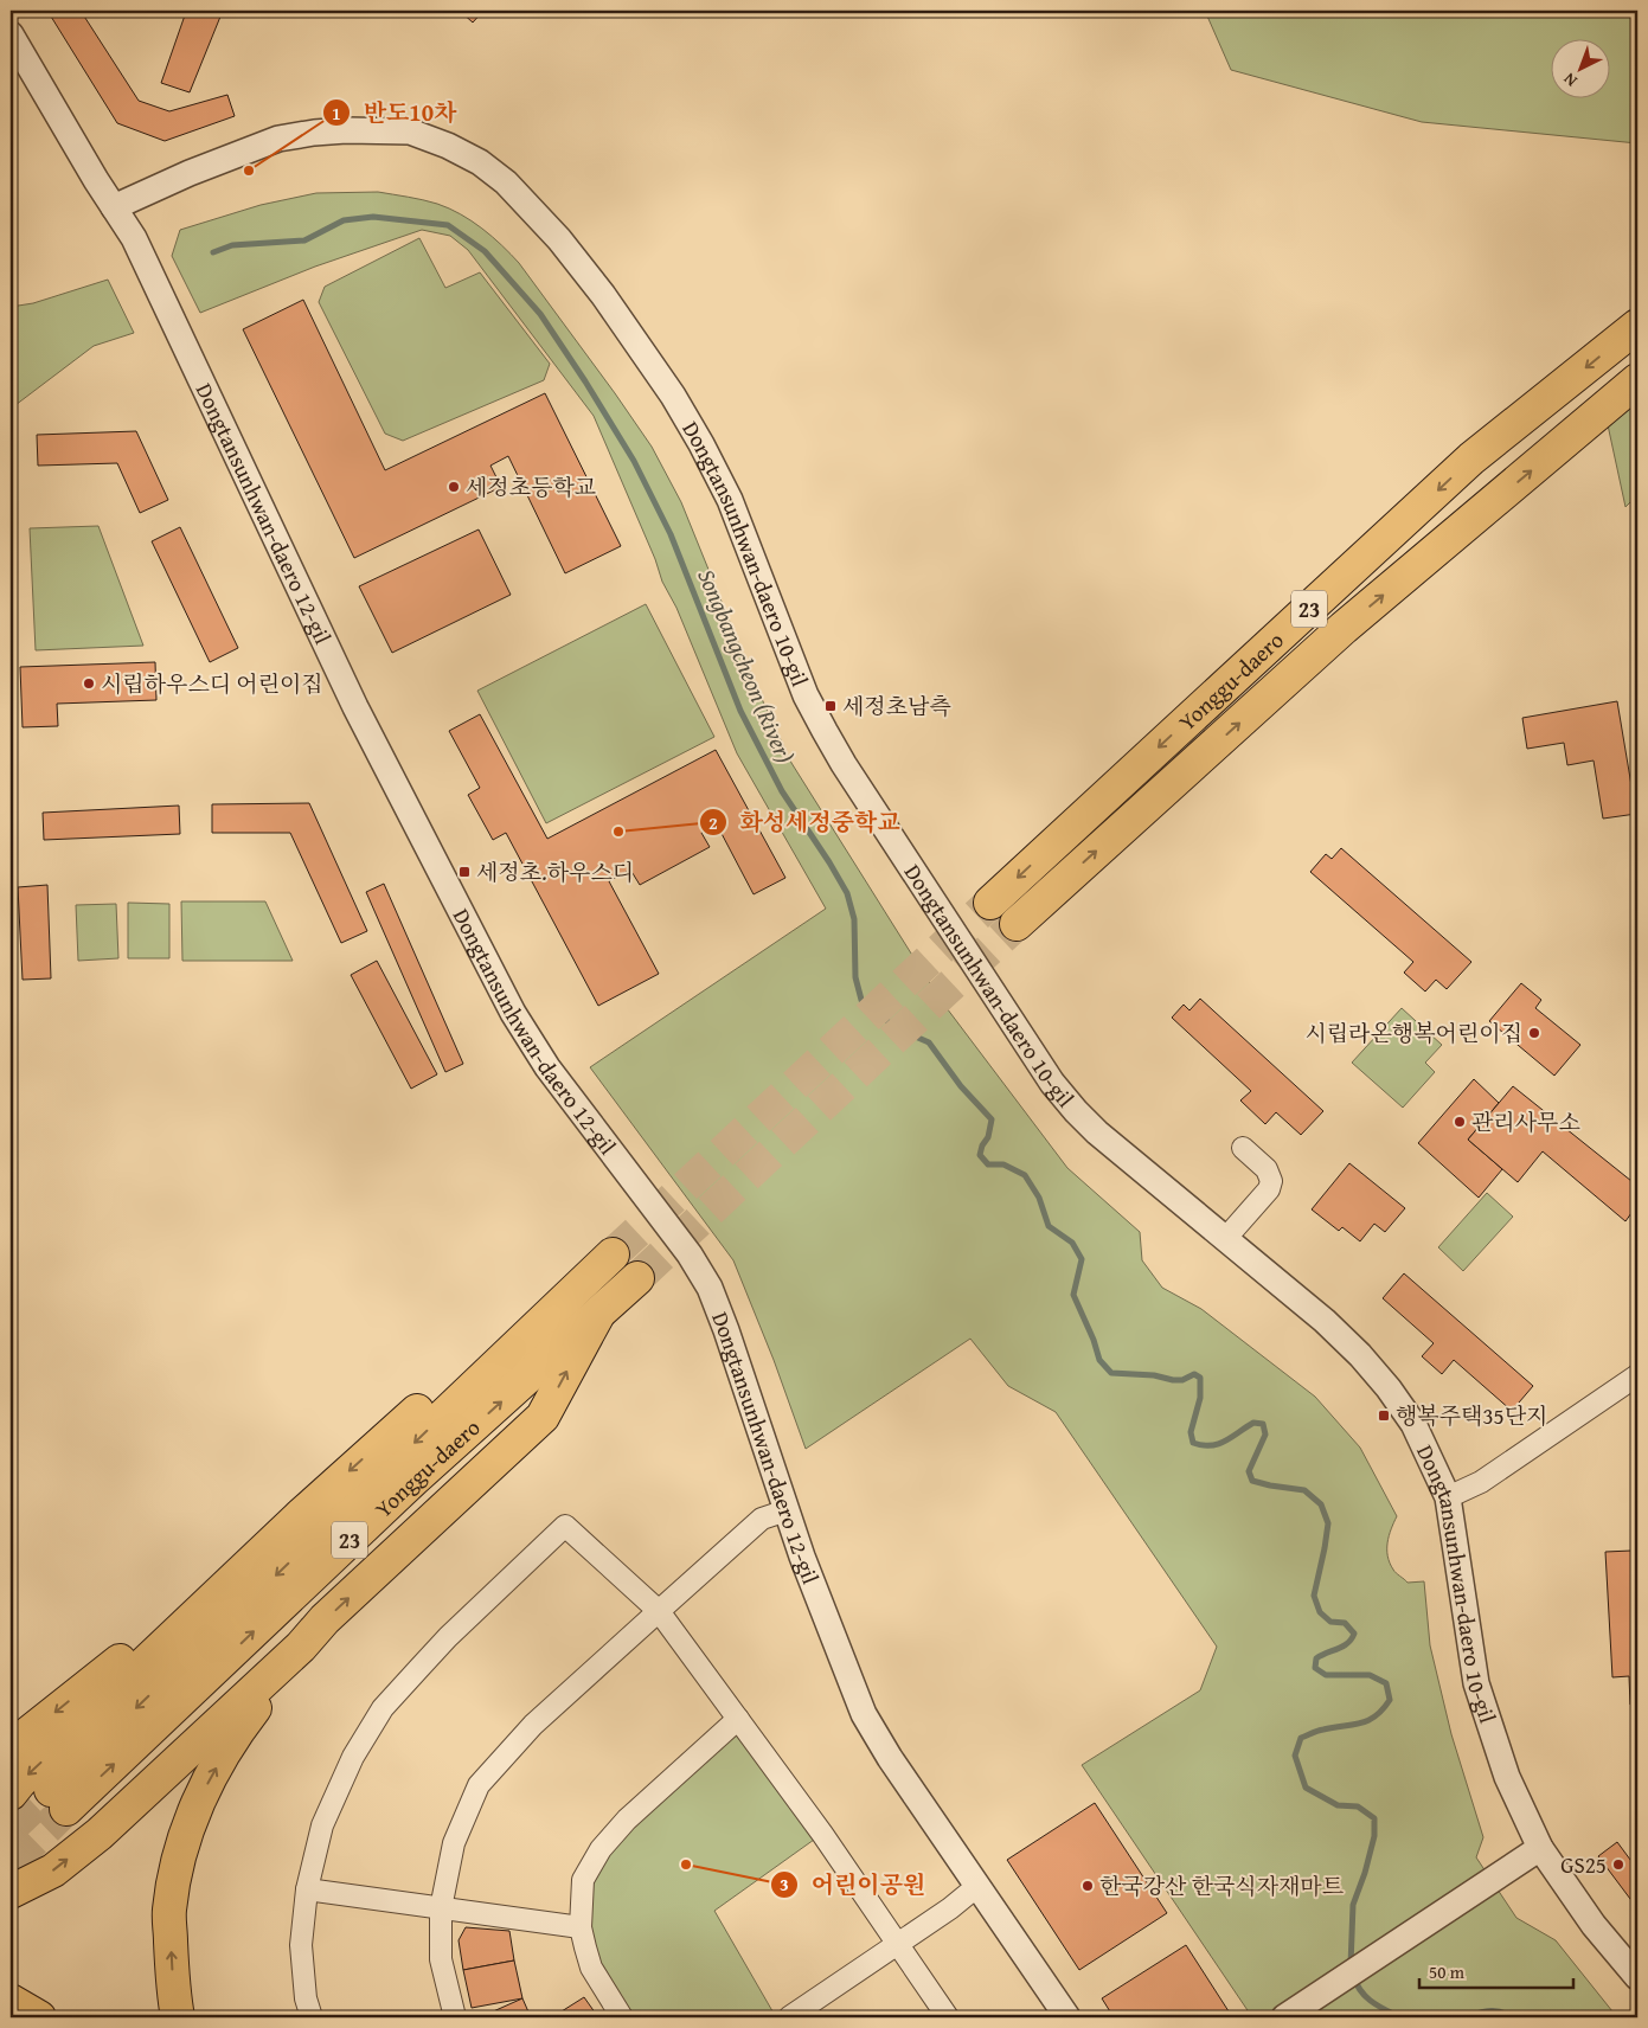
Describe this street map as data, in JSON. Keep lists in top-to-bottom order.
{
  "streets": {
    "highway": ["23", "Yonggu-daero"],
    "street": ["Dongtansunhwan-daero 12-gil", "Dongtansunhwan-daero 10-gil"]
  },
  "crossings": [
    ["Dongtansunhwan-daero 12-gil", "Dongtansunhwan-daero 10-gil"]
  ],
  "water": ["Songbangcheon (River)"],
  "places": {
    "other": [
      "반도10차",
      "세정초등학교",
      "시립하우스디 어린이집",
      "화성세정중학교",
      "시립라온행복어린이집",
      "관리사무소",
      "어린이공원",
      "GS25",
      "한국강산 한국식자재마트"
    ],
    "transit": ["세정초남측", "세정초.하우스디", "행복주택35단지"]
  },
  "scale_bar": "50 m",
  "north": "bottom left"
}
